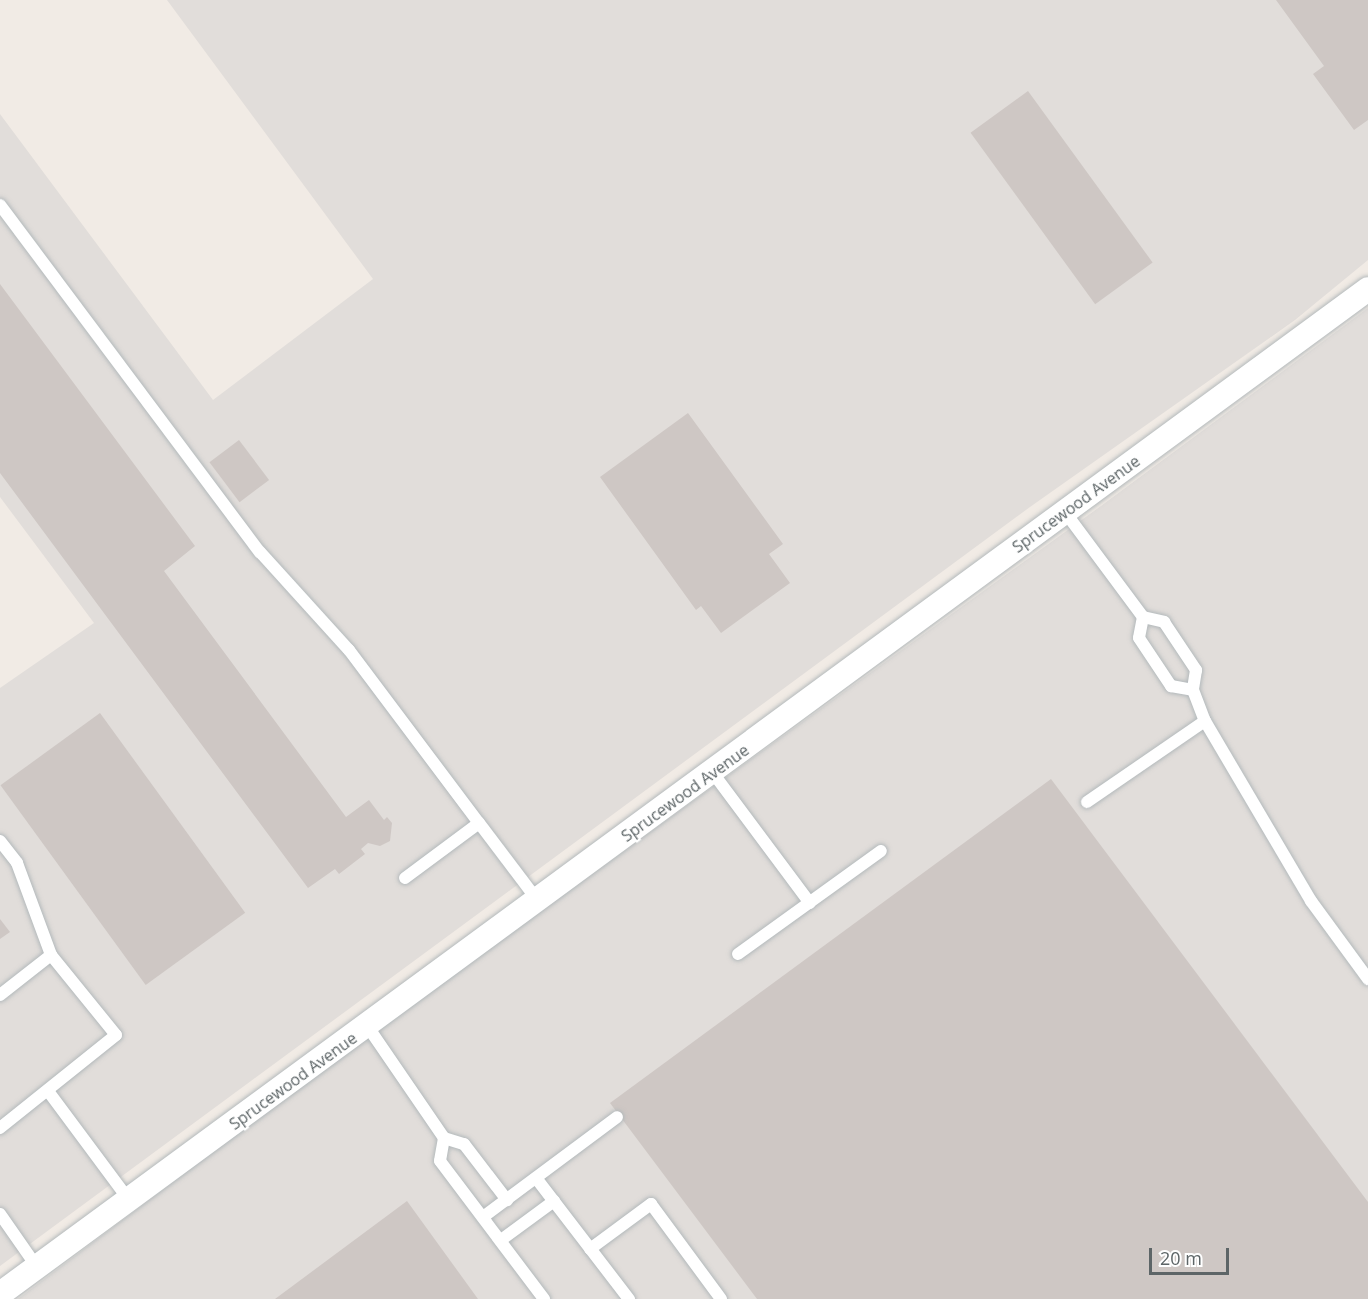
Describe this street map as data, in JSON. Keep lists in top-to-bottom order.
{
  "streets": {
    "street": ["Sprucewood Avenue"]
  },
  "scale_bar": "20 m"
}
